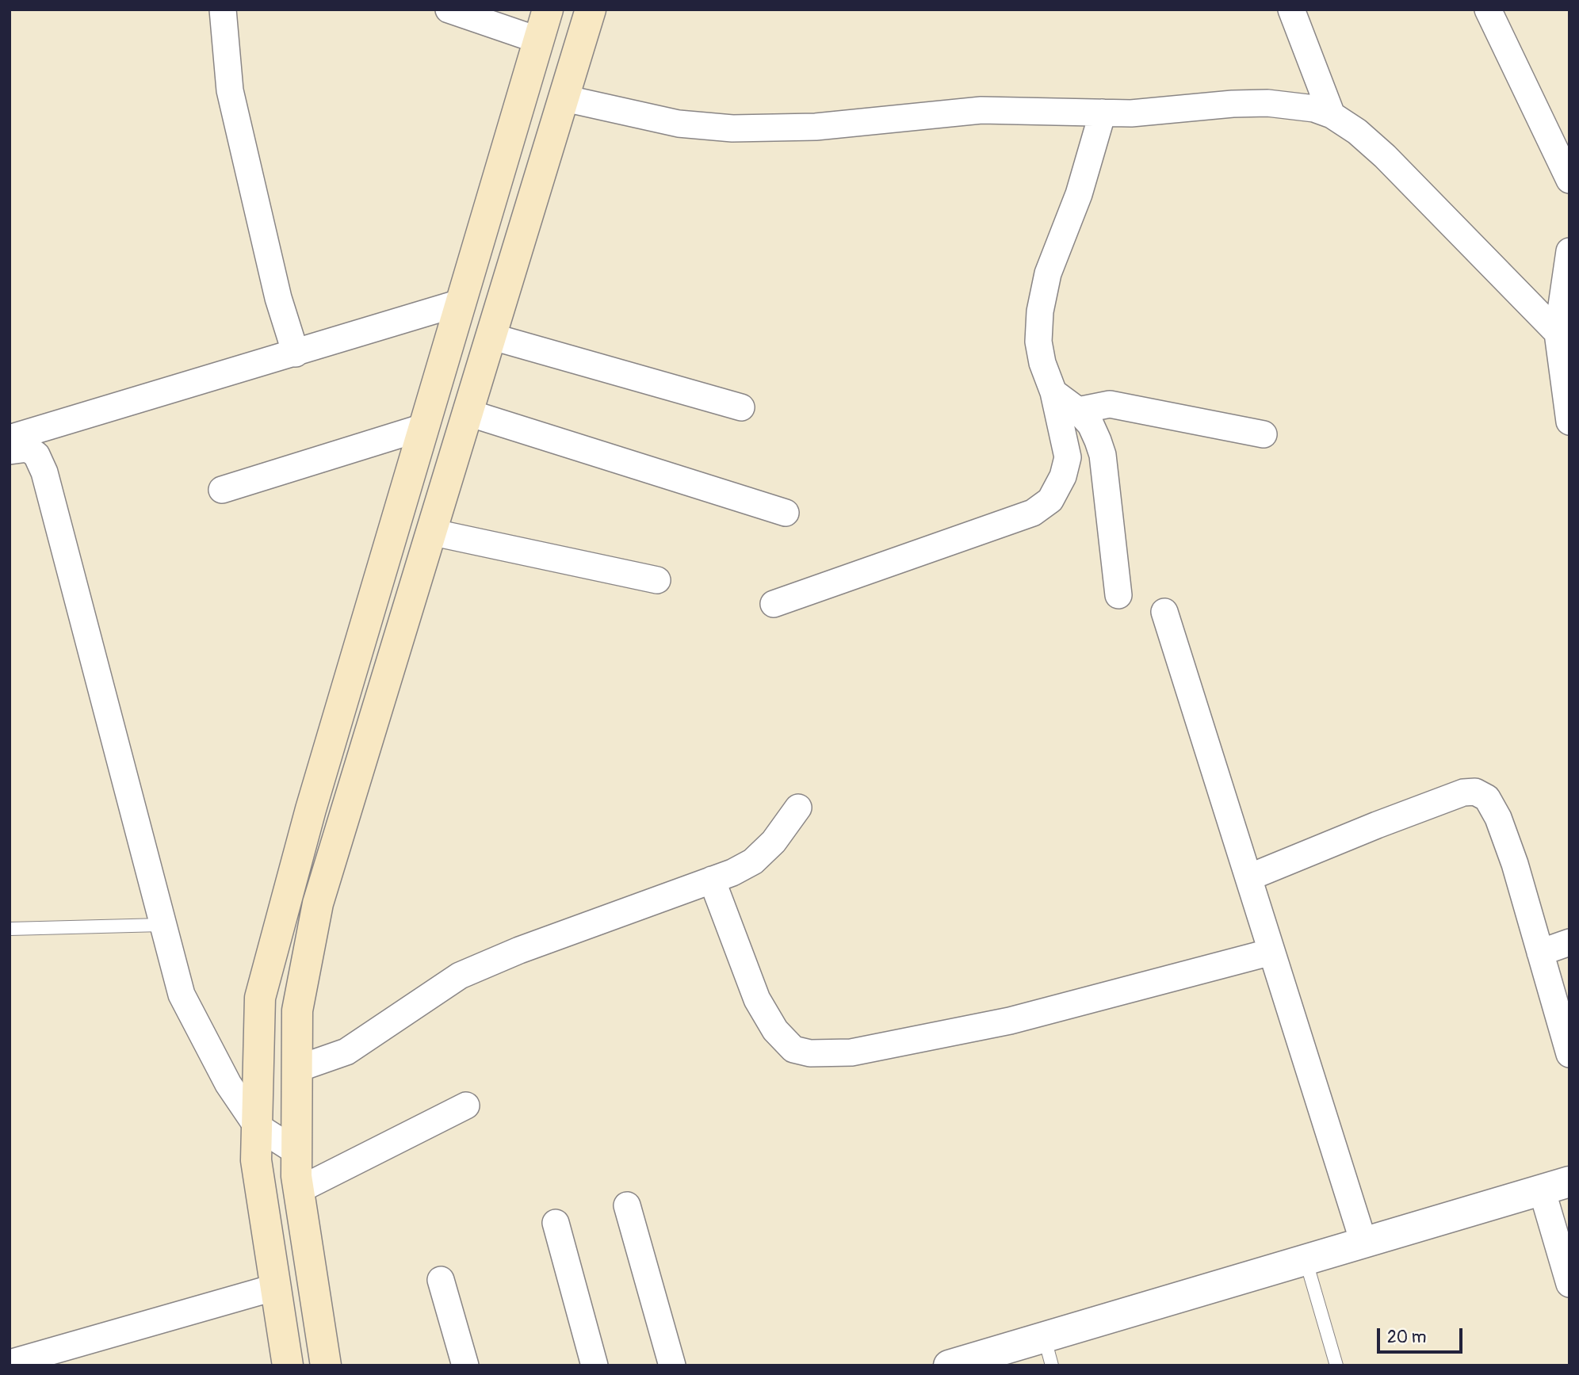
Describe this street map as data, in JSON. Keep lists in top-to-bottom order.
{
  "scale_bar": "20 m"
}
